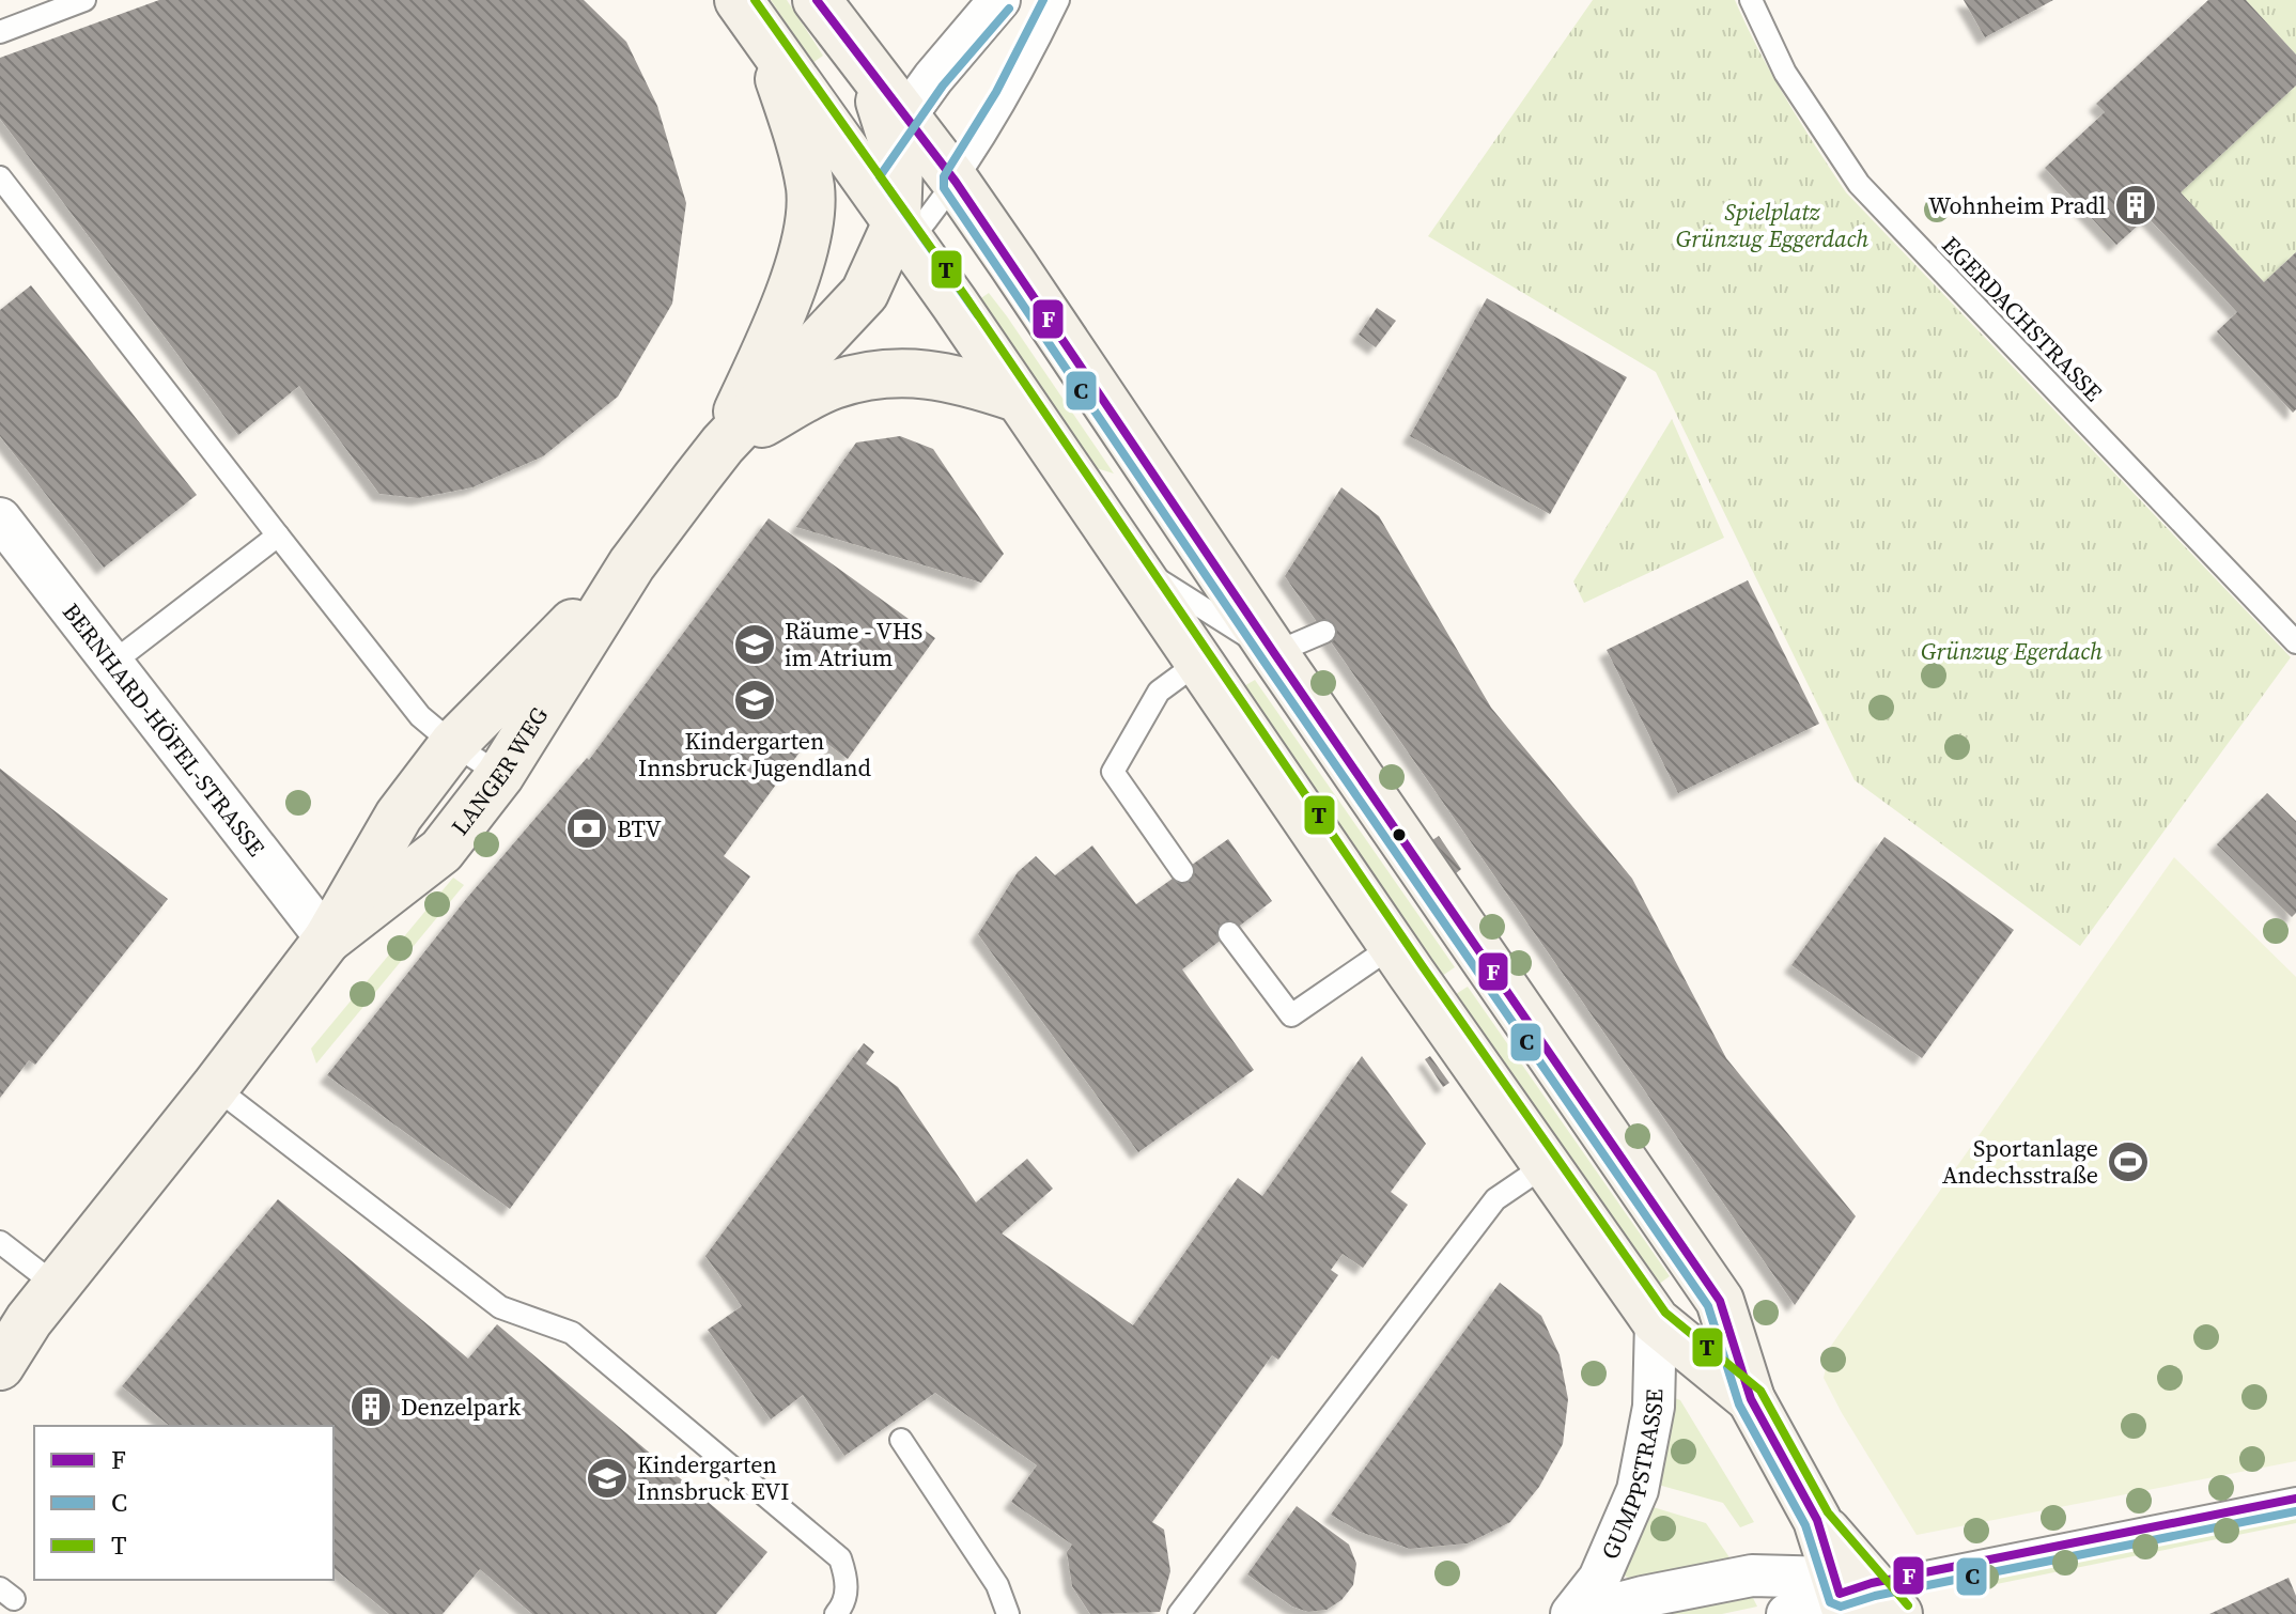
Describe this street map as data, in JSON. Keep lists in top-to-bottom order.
{
  "streets": {
    "street": ["BERNHARD-HÖFEL-STRASSE", "LANGER WEG", "GUMPPSTRASSE"],
    "lane": ["EGERDACHSTRASSE"]
  },
  "crossings": [
    ["BERNHARD-HÖFEL-STRASSE", "LANGER WEG"]
  ],
  "parks": ["Spielplatz Grünzug Eggerdach", "Grünzug Egerdach"],
  "places": {
    "building": ["Wohnheim Pradl", "Denzelpark"],
    "school or university": ["Räume - VHS im Atrium", "Kindergarten Innsbruck Jugendland", "Kindergarten Innsbruck EVI"],
    "bank": ["BTV"],
    "sports": ["Sportanlage Andechsstraße"]
  },
  "lines": ["transit line F", "transit line C", "transit line T"],
  "legend": ["F", "C", "T"]
}
